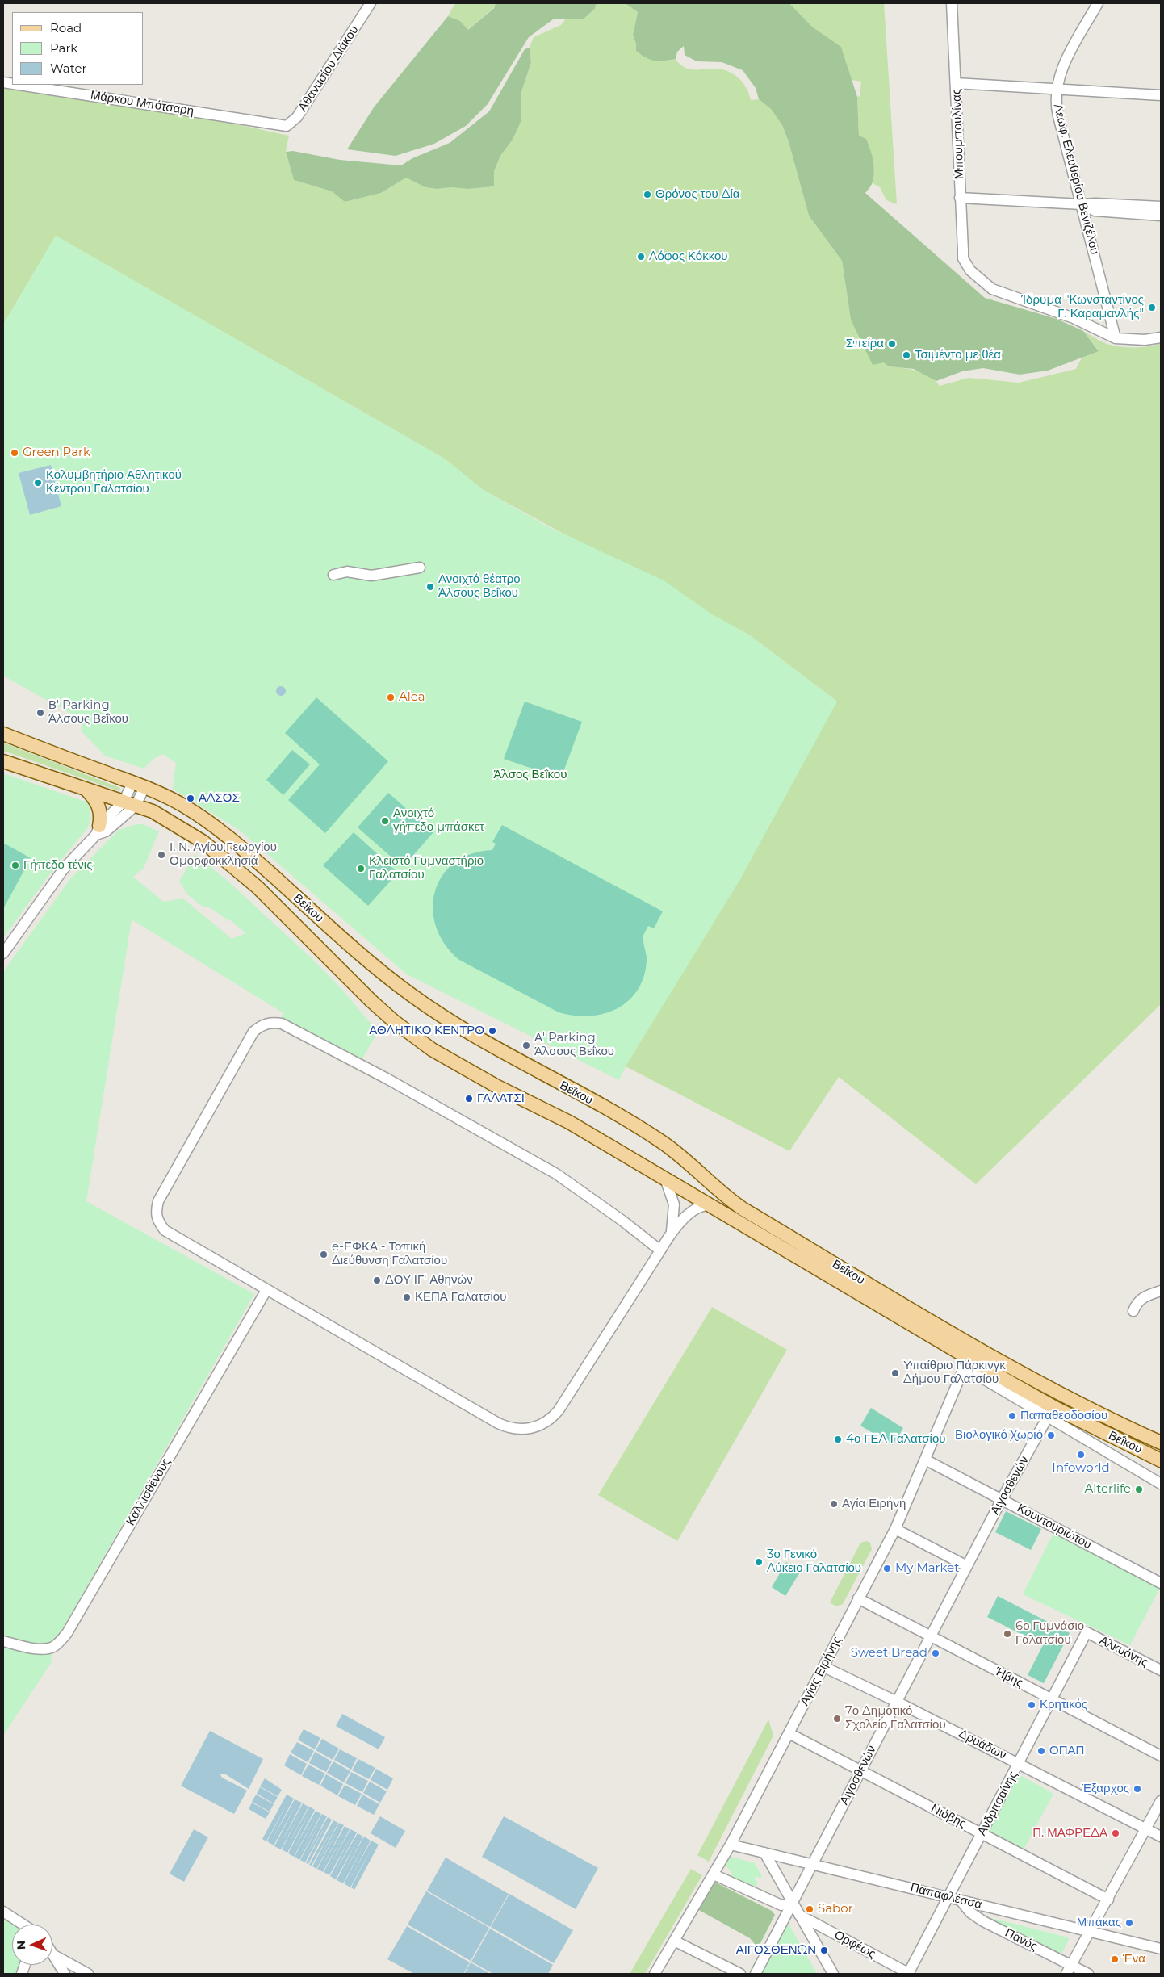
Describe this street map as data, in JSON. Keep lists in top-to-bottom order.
{
  "streets": {
    "main road": ["Βεΐκου"],
    "street": [
      "Αθανασίου Διάκου",
      "Μάρκου Μπότσαρη",
      "Μπουμπουλίνας",
      "Λεωφ. Ελευθερίου Βενιζέλου",
      "Αιγοσθενών",
      "Καλλισθένους",
      "Κουντουριώτου",
      "Αλκυόνης",
      "Αγίας Ειρήνης",
      "Ήβης",
      "Δρυάδων",
      "Ανδριτσαίνης",
      "Νιόβης",
      "Παπαφλέσσα",
      "Πανός",
      "Ορφέως"
    ]
  },
  "crossings": [
    ["Αθανασίου Διάκου", "Μάρκου Μπότσαρη"],
    ["Μπουμπουλίνας", "Λεωφ. Ελευθερίου Βενιζέλου"],
    ["Βεΐκου", "Αιγοσθενών"],
    ["Βεΐκου", "Αγίας Ειρήνης"],
    ["Αιγοσθενών", "Κουντουριώτου"],
    ["Αιγοσθενών", "Ήβης"],
    ["Αιγοσθενών", "Δρυάδων"],
    ["Αιγοσθενών", "Νιόβης"],
    ["Αιγοσθενών", "Παπαφλέσσα"],
    ["Κουντουριώτου", "Αγίας Ειρήνης"],
    ["Αλκυόνης", "Ανδριτσαίνης"],
    ["Αγίας Ειρήνης", "Ήβης"],
    ["Αγίας Ειρήνης", "Δρυάδων"],
    ["Αγίας Ειρήνης", "Νιόβης"],
    ["Αγίας Ειρήνης", "Παπαφλέσσα"],
    ["Ήβης", "Ανδριτσαίνης"],
    ["Δρυάδων", "Ανδριτσαίνης"],
    ["Ανδριτσαίνης", "Νιόβης"],
    ["Ανδριτσαίνης", "Παπαφλέσσα"],
    ["Ανδριτσαίνης", "Ορφέως"],
    ["Παπαφλέσσα", "Πανός"]
  ],
  "parks": ["Άλσος Βεΐκου"],
  "places": [
    "Θρόνος του Δία",
    "Λόφος Κόκκου",
    "Ίδρυμα \"Κωνσταντίνος Γ. Καραμανλής\"",
    "Σπείρα",
    "Τσιμέντο με θέα",
    "Green Park",
    "Κολυμβητήριο Αθλητικού Κέντρου Γαλατσίου",
    "Ανοιχτό θέατρο Άλσους Βεΐκου",
    "Alea",
    "Β' Parking Άλσους Βεΐκου",
    "ΑΛΣΟΣ",
    "Ανοιχτό γήπεδο μπάσκετ",
    "Ι. Ν. Αγίου Γεωργίου Ομορφοκκλησιά",
    "Γήπεδο τένις",
    "Κλειστό Γυμναστήριο Γαλατσίου",
    "ΑΘΛΗΤΙΚΟ ΚΕΝΤΡΟ",
    "Α' Parking Άλσους Βεΐκου",
    "ΓΑΛΑΤΣΙ",
    "e-ΕΦΚΑ - Τοπική Διεύθυνση Γαλατσίου",
    "ΔΟΥ ΙΓ' Αθηνών",
    "ΚΕΠΑ Γαλατσίου",
    "Υπαίθριο Πάρκινγκ Δήμου Γαλατσίου",
    "Παπαθεοδοσίου",
    "Βιολογικό Χωριό",
    "4ο ΓΕΛ Γαλατσίου",
    "Infoworld",
    "Alterlife",
    "Αγία Ειρήνη",
    "3ο Γενικό Λύκειο Γαλατσίου",
    "My Market",
    "6ο Γυμνάσιο Γαλατσίου",
    "Sweet Bread",
    "Κρητικός",
    "7ο Δημοτικό Σχολείο Γαλατσίου",
    "ΟΠΑΠ",
    "Έξαρχος",
    "Π. ΜΑΦΡΕΔΑ",
    "Sabor",
    "Μπάκας",
    "ΑΙΓΟΣΘΕΝΩΝ",
    "Ένα"
  ],
  "legend": ["Road", "Park", "Water"],
  "north": "left"
}
